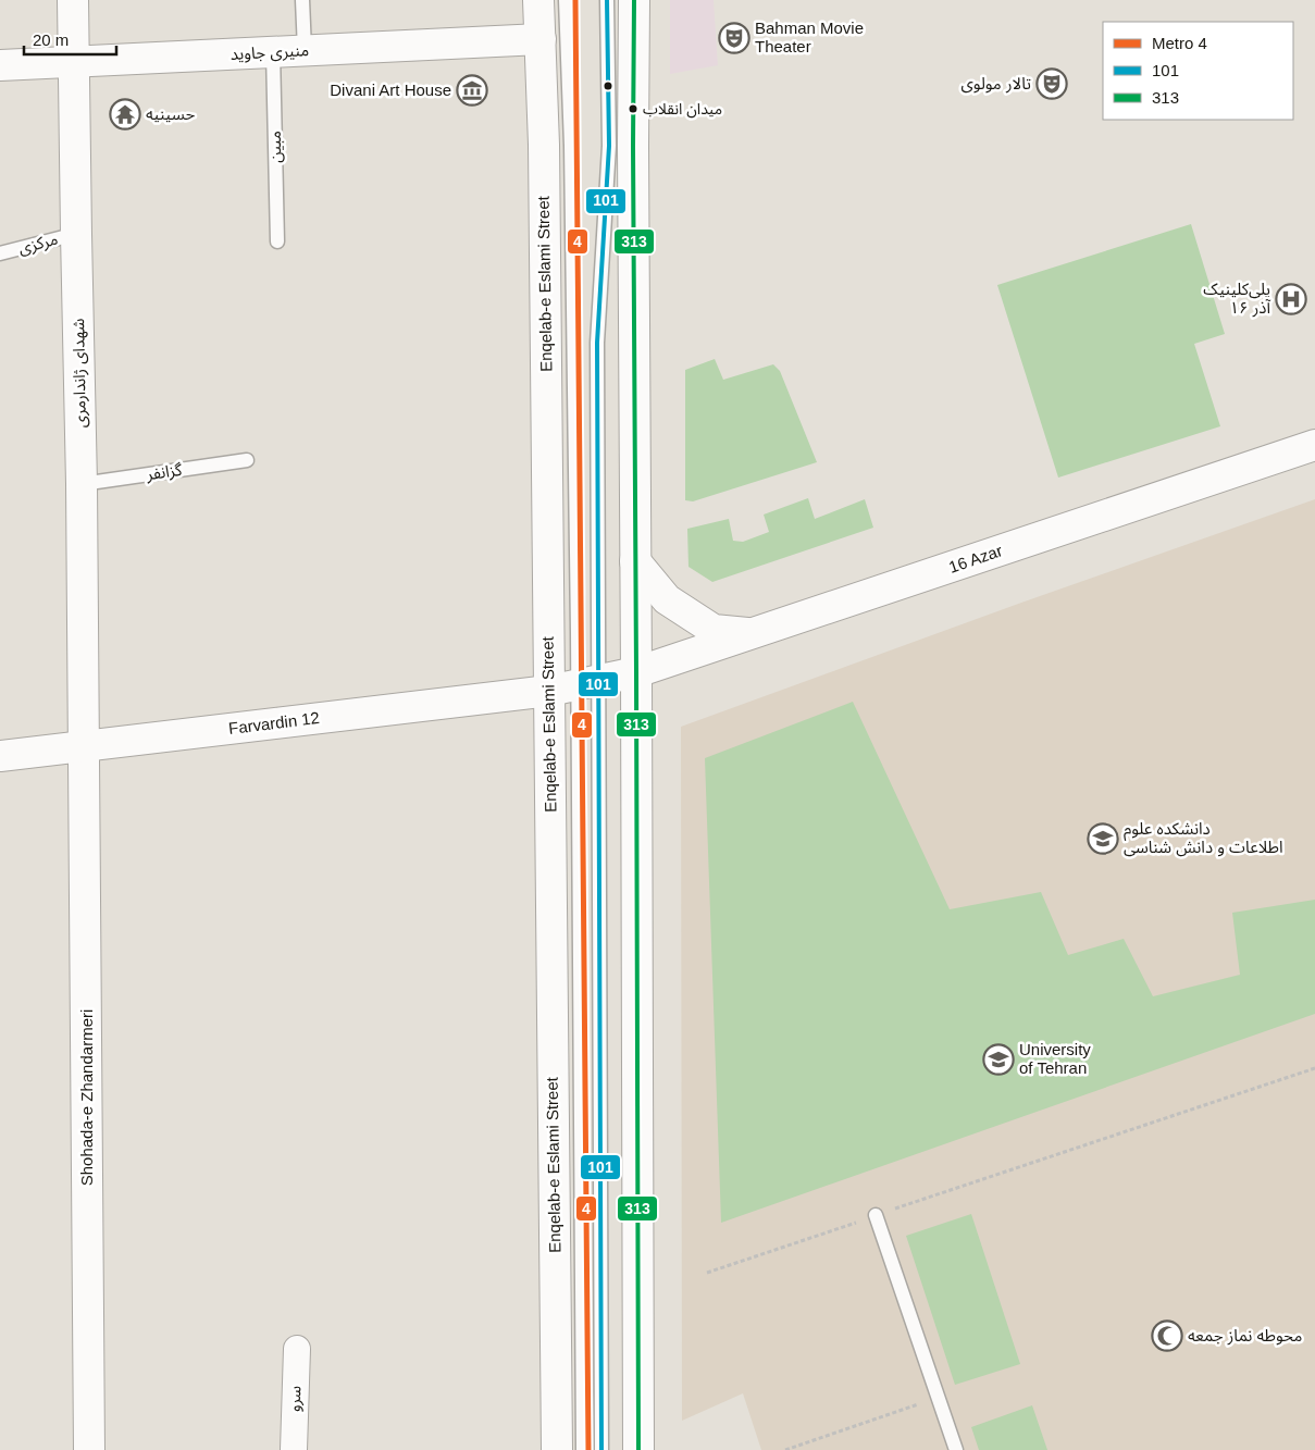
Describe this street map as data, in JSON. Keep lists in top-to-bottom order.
{
  "streets": {
    "main road": [
      "منیری جاوید",
      "Enqelab-e Eslami Street",
      "شهدای ژاندارمری",
      "16 Azar",
      "Farvardin 12",
      "Shohada-e Zhandarmeri"
    ],
    "street": ["سرو"],
    "lane": ["مبین", "مرکزی", "گزانفر"]
  },
  "crossings": [
    ["منیری جاوید", "مبین"],
    ["منیری جاوید", "Enqelab-e Eslami Street"],
    ["منیری جاوید", "شهدای ژاندارمری"],
    ["مرکزی", "شهدای ژاندارمری"],
    ["Enqelab-e Eslami Street", "Farvardin 12"],
    ["شهدای ژاندارمری", "گزانفر"],
    ["شهدای ژاندارمری", "Farvardin 12"],
    ["شهدای ژاندارمری", "Shohada-e Zhandarmeri"],
    ["16 Azar", "Farvardin 12"],
    ["Farvardin 12", "Shohada-e Zhandarmeri"]
  ],
  "places": {
    "theatre": ["Bahman Movie Theater", "تالار مولوی"],
    "museum": ["Divani Art House"],
    "other": ["میدان انقلاب"],
    "temple": ["حسینیه"],
    "hospital": ["پلی‌کلینیک ۱۶ آذر"],
    "school or university": ["دانشکده علوم اطلاعات و دانش شناسی", "University of Tehran"],
    "mosque": ["محوطه نماز جمعه"]
  },
  "lines": ["metro line 4", "transit line 101", "transit line 313"],
  "legend": ["Metro 4", "101", "313"],
  "scale_bar": "20 m"
}
